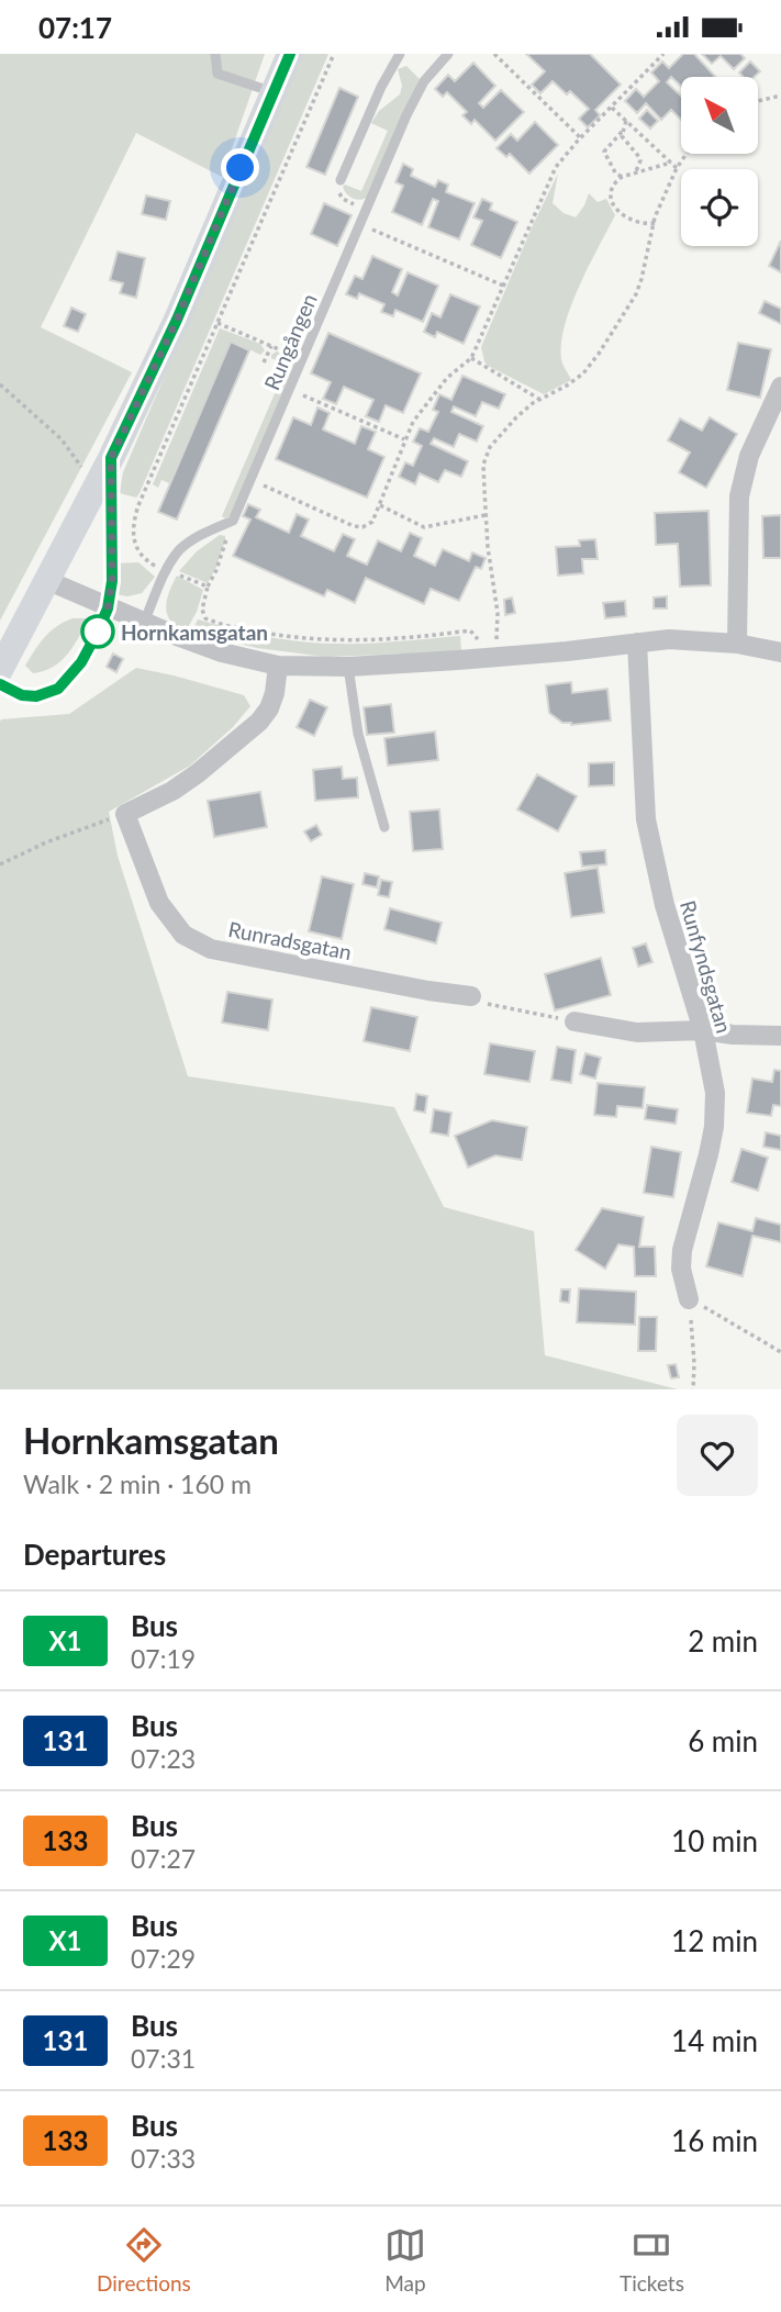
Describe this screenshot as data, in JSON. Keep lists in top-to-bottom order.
{
  "streets": {
    "street": ["Runradsgatan", "Runfyndsgatan"],
    "lane": ["Rungången"]
  },
  "places": ["Hornkamsgatan"],
  "lines": ["bus line X1"],
  "north": "top left",
  "page": {
    "status": "07:17",
    "heading": [
      ["Hornkamsgatan", "Walk · 2 min · 160 m"],
      "Departures"
    ],
    "list": [
      {
        "mark": "X1",
        "name": "Bus",
        "note": "07:19",
        "value": "2 min"
      },
      {
        "mark": "131",
        "name": "Bus",
        "note": "07:23",
        "value": "6 min"
      },
      {
        "mark": "133",
        "name": "Bus",
        "note": "07:27",
        "value": "10 min"
      },
      {
        "mark": "X1",
        "name": "Bus",
        "note": "07:29",
        "value": "12 min"
      },
      {
        "mark": "131",
        "name": "Bus",
        "note": "07:31",
        "value": "14 min"
      },
      {
        "mark": "133",
        "name": "Bus",
        "note": "07:33",
        "value": "16 min"
      }
    ],
    "tabs": ["Directions", "Map", "Tickets"]
  }
}
